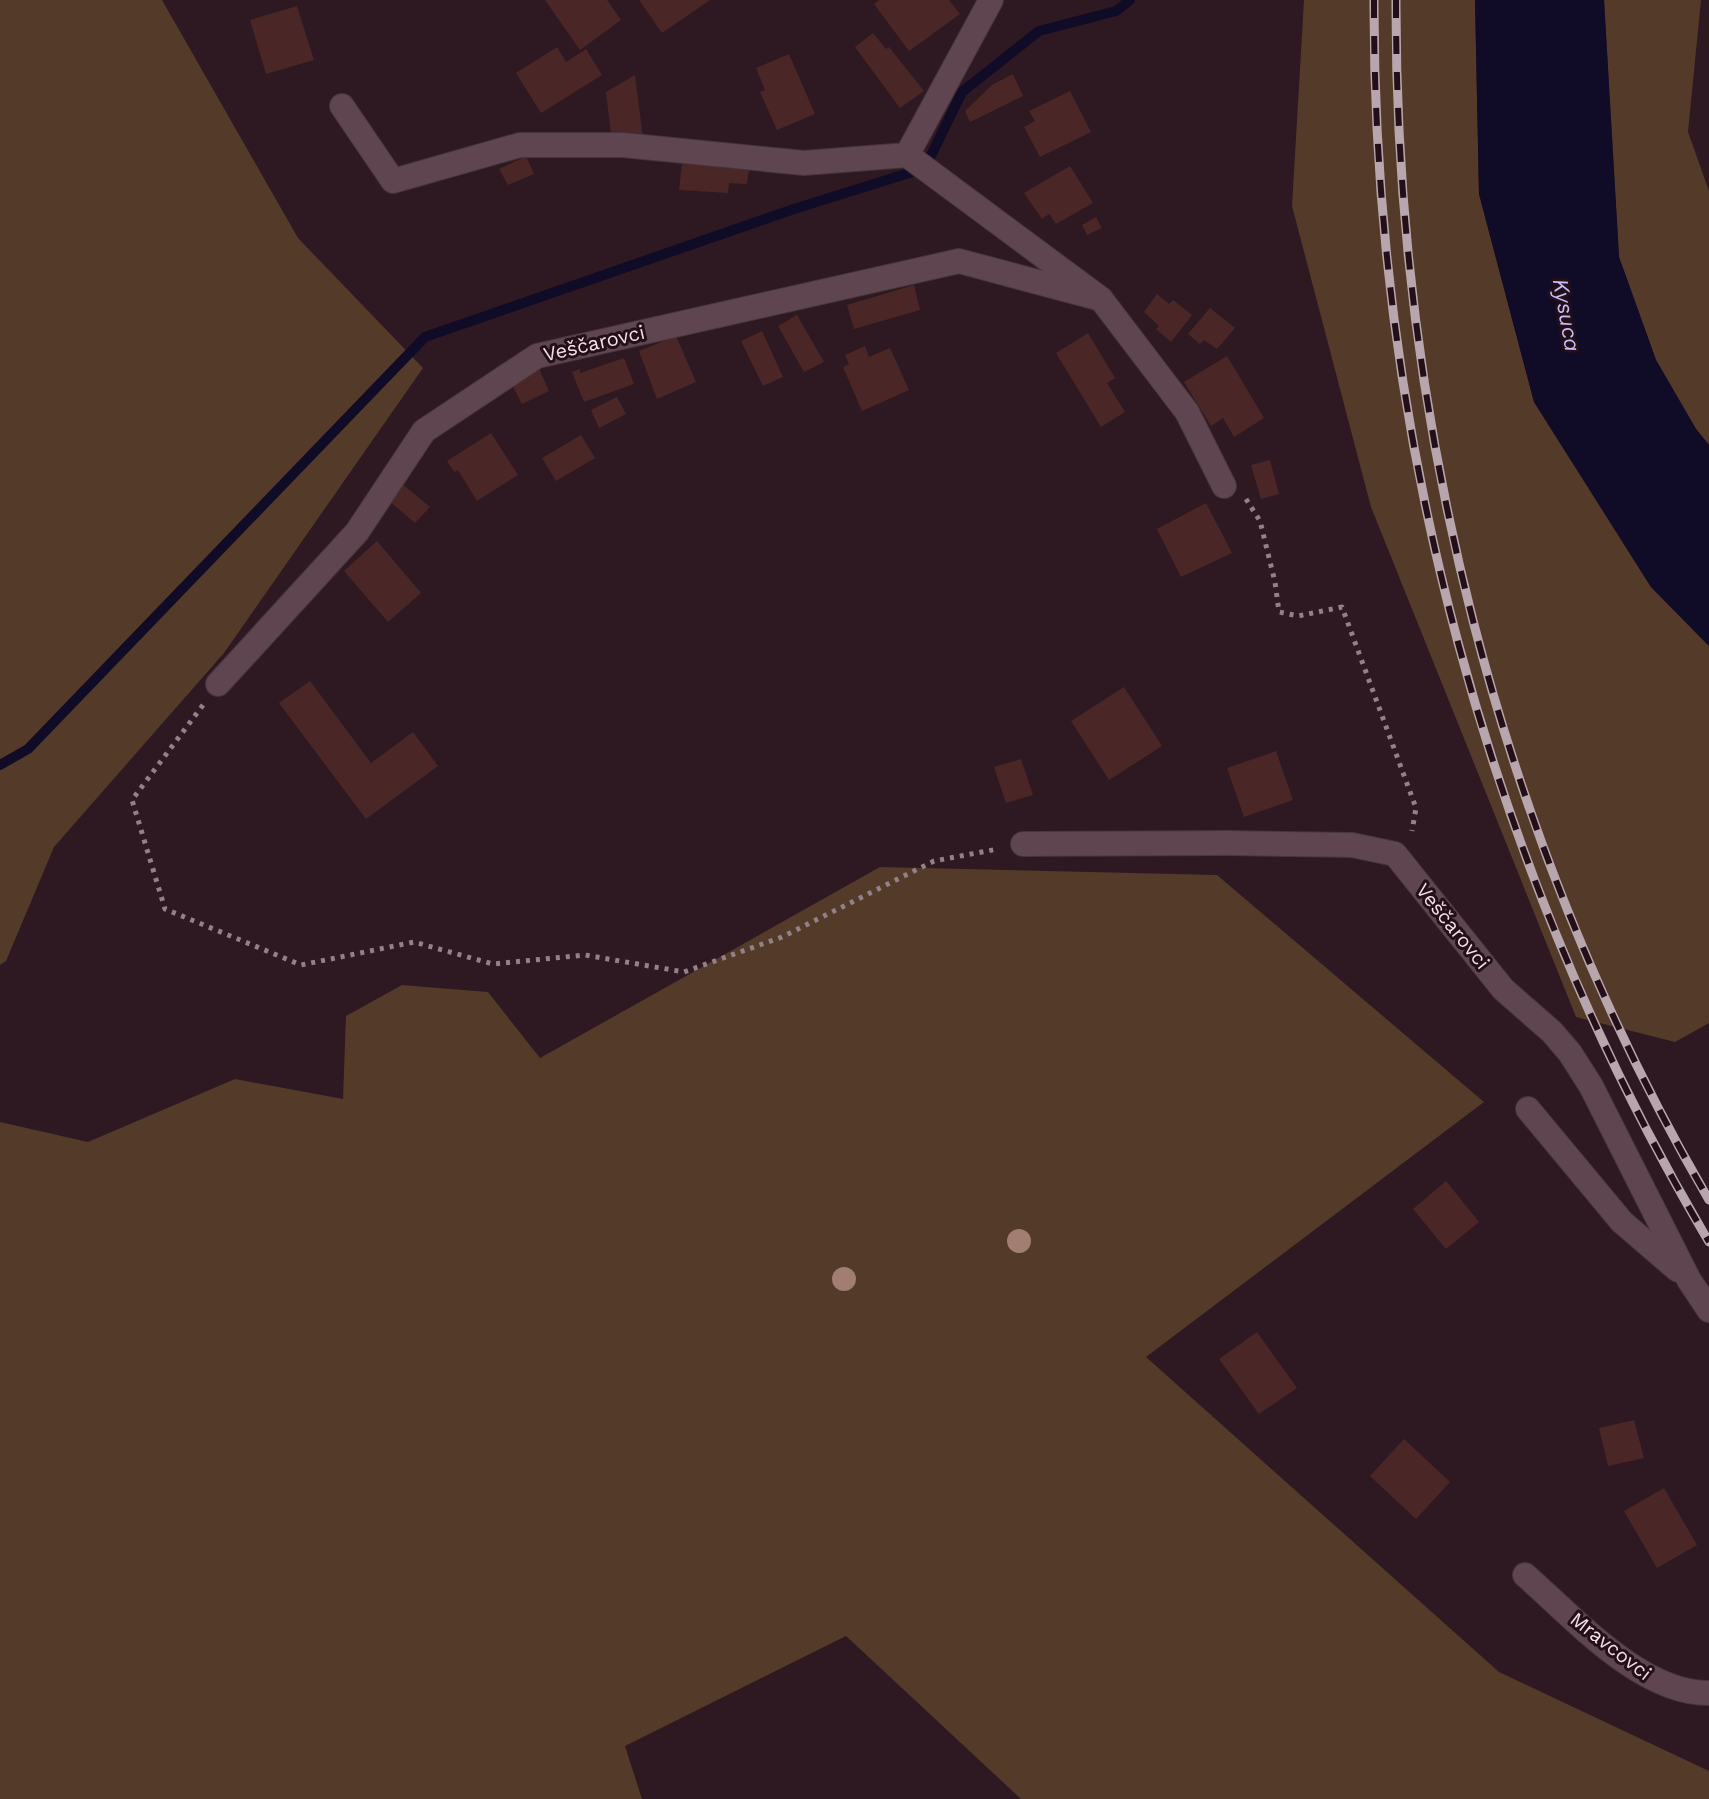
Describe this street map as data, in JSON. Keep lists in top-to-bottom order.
{
  "streets": {
    "street": ["Veščarovci", "Mravcovci"]
  },
  "water": ["Kysuca"]
}
